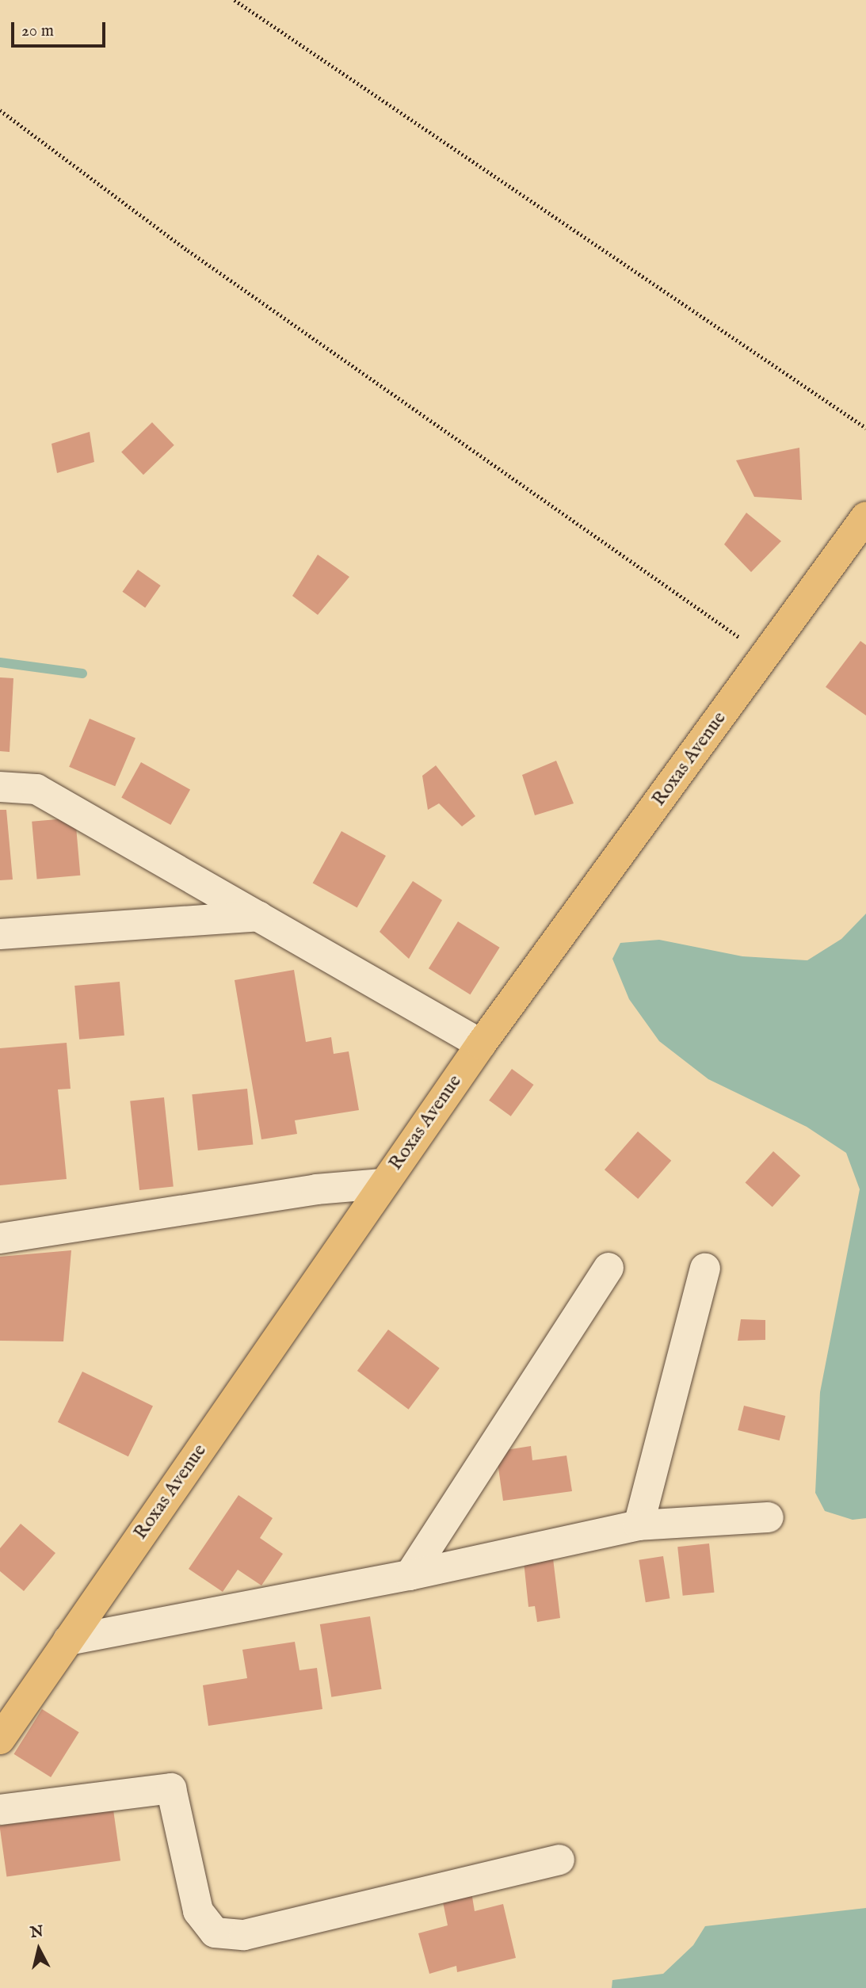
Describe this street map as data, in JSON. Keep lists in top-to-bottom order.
{
  "streets": {
    "main road": ["Roxas Avenue"]
  },
  "scale_bar": "20 m",
  "north": "top"
}
